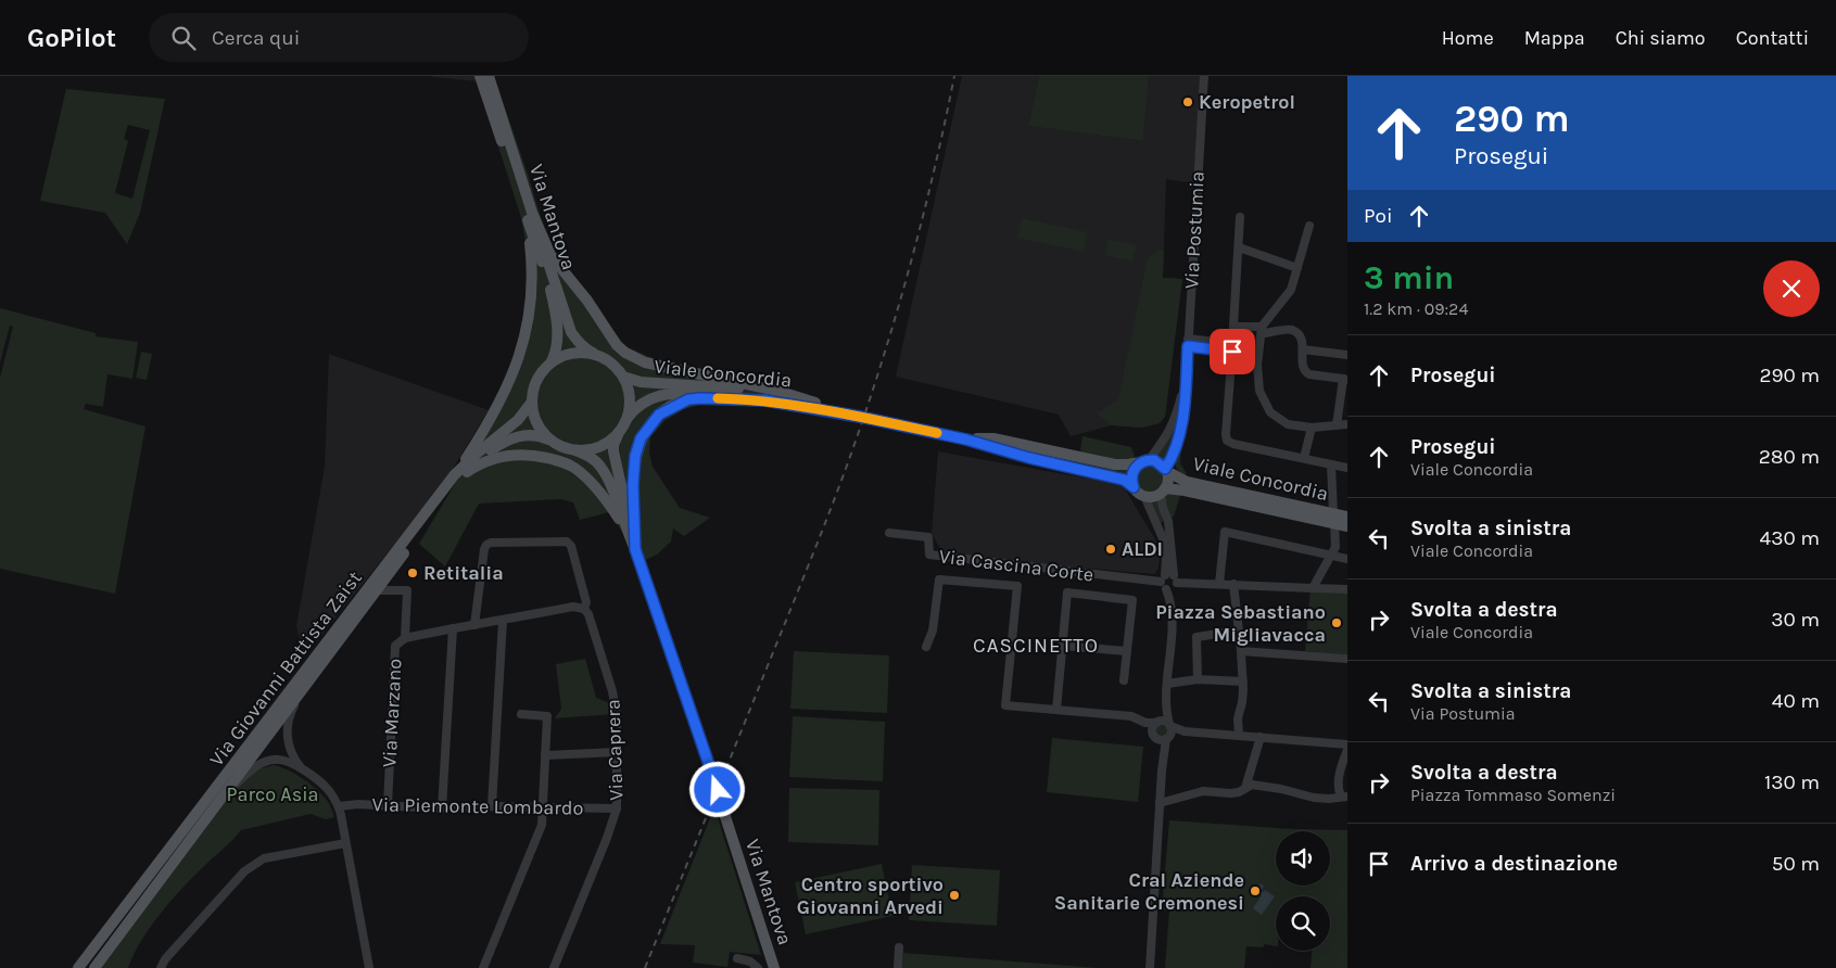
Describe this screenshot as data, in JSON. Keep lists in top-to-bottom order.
{
  "streets": {
    "main road": ["Via Mantova", "Viale Concordia", "Via Giovanni Battista Zaist"],
    "street": [
      "Via Postumia",
      "Via Cascina Corte",
      "Via Marzano",
      "Via Caprera",
      "Via Piemonte Lombardo"
    ]
  },
  "crossings": [
    ["Via Mantova", "Viale Concordia"],
    ["Via Mantova", "Via Giovanni Battista Zaist"],
    ["Via Postumia", "Viale Concordia"],
    ["Viale Concordia", "Via Giovanni Battista Zaist"],
    ["Via Giovanni Battista Zaist", "Via Marzano"],
    ["Via Marzano", "Via Piemonte Lombardo"],
    ["Via Caprera", "Via Piemonte Lombardo"]
  ],
  "districts": ["CASCINETTO"],
  "parks": ["Parco Asia"],
  "places": [
    "Keropetrol",
    "ALDI",
    "Retitalia",
    "Piazza Sebastiano Migliavacca",
    "Cral Aziende Sanitarie Cremonesi",
    "Centro sportivo Giovanni Arvedi"
  ],
  "page": {
    "header": "GoPilot",
    "search": "Cerca qui",
    "nav": [
      "Home",
      "Mappa",
      "Chi siamo",
      "Contatti"
    ],
    "turn": ["290 m", "Prosegui"],
    "then": "Poi",
    "heading": ["3 min", "1.2 km · 09:24"],
    "list": [
      {
        "name": "Prosegui",
        "value": "290 m"
      },
      {
        "name": "Prosegui",
        "note": "Viale Concordia",
        "value": "280 m"
      },
      {
        "name": "Svolta a sinistra",
        "note": "Viale Concordia",
        "value": "430 m"
      },
      {
        "name": "Svolta a destra",
        "note": "Viale Concordia",
        "value": "30 m"
      },
      {
        "name": "Svolta a sinistra",
        "note": "Via Postumia",
        "value": "40 m"
      },
      {
        "name": "Svolta a destra",
        "note": "Piazza Tommaso Somenzi",
        "value": "130 m"
      },
      {
        "name": "Arrivo a destinazione",
        "value": "50 m"
      }
    ]
  }
}
